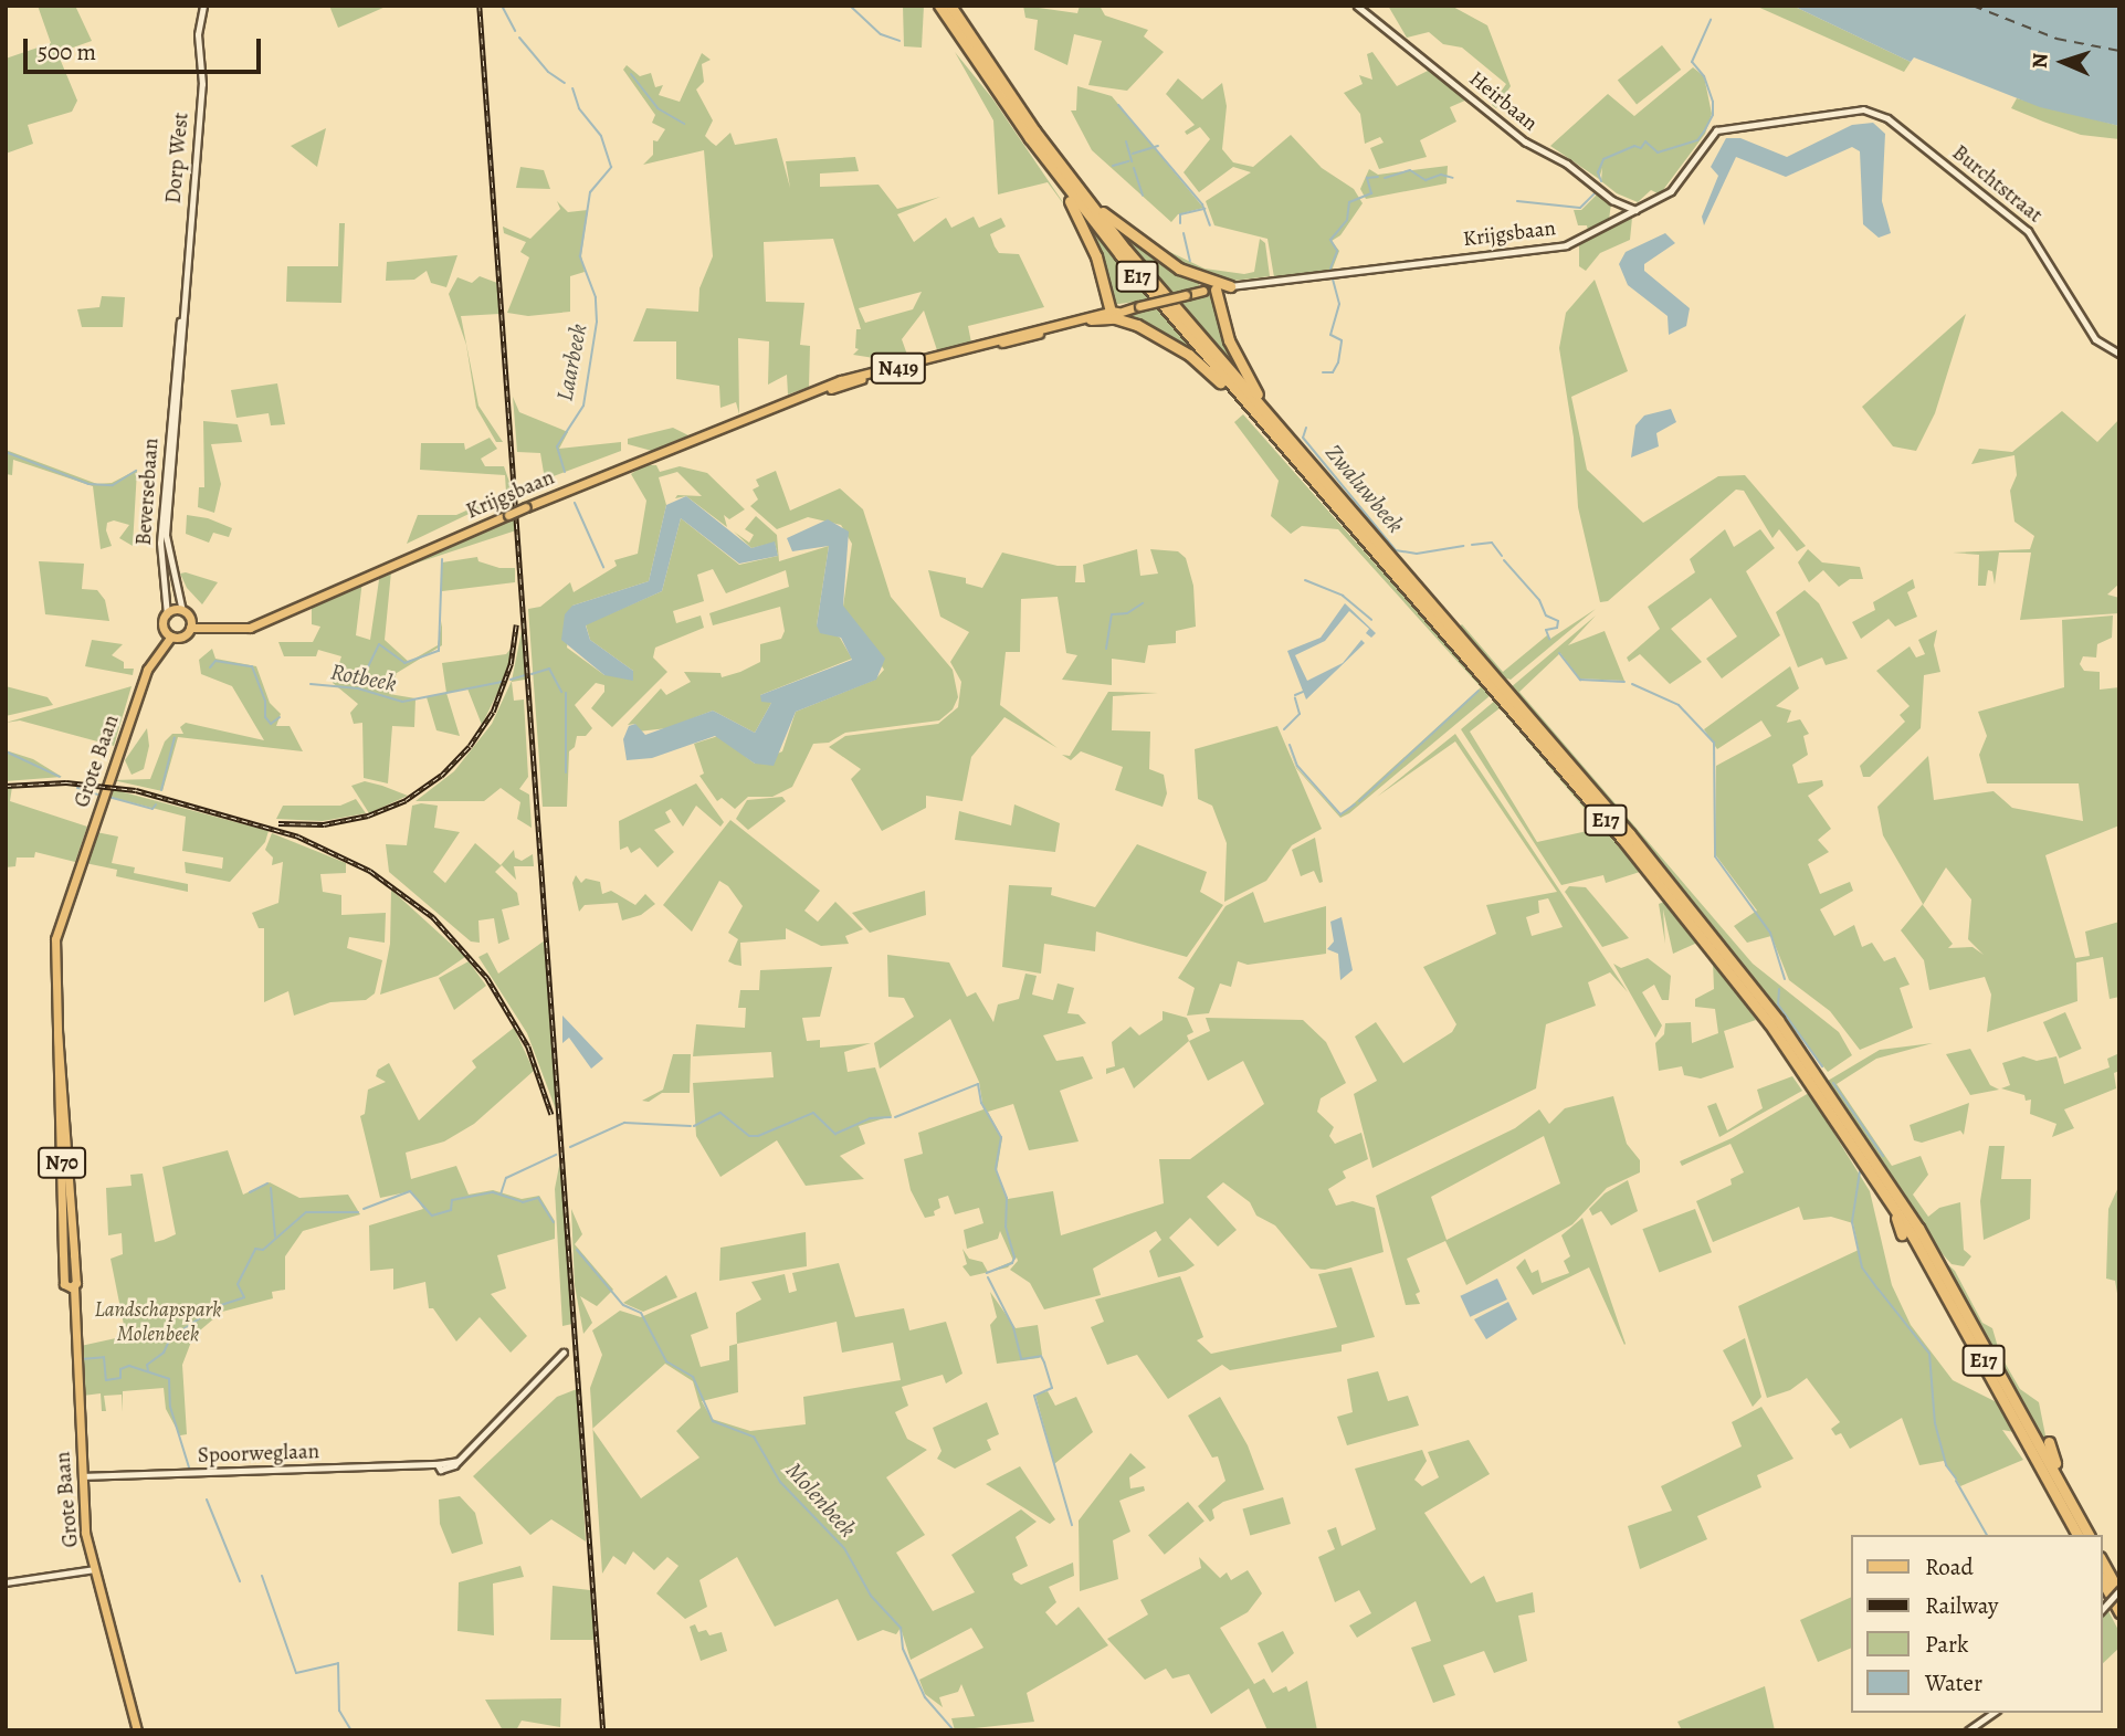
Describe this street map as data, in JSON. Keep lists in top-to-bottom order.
{
  "streets": {
    "highway": ["E17"],
    "main road": [
      "Dorp West",
      "Burchtstraat",
      "Krijgsbaan",
      "N419",
      "Beversebaan",
      "Grote Baan",
      "N70"
    ],
    "street": ["Heirbaan", "Spoorweglaan"]
  },
  "crossings": [
    ["Heirbaan", "Krijgsbaan"],
    ["Dorp West", "Beversebaan"],
    ["Burchtstraat", "Krijgsbaan"],
    ["Krijgsbaan", "N419"],
    ["Grote Baan", "Spoorweglaan"]
  ],
  "water": [
    "Laarbeek",
    "Zwaluwbeek",
    "Rotbeek",
    "Molenbeek"
  ],
  "parks": ["Landschapspark Molenbeek"],
  "legend": [
    "Road",
    "Railway",
    "Park",
    "Water"
  ],
  "scale_bar": "500 m",
  "north": "left"
}
